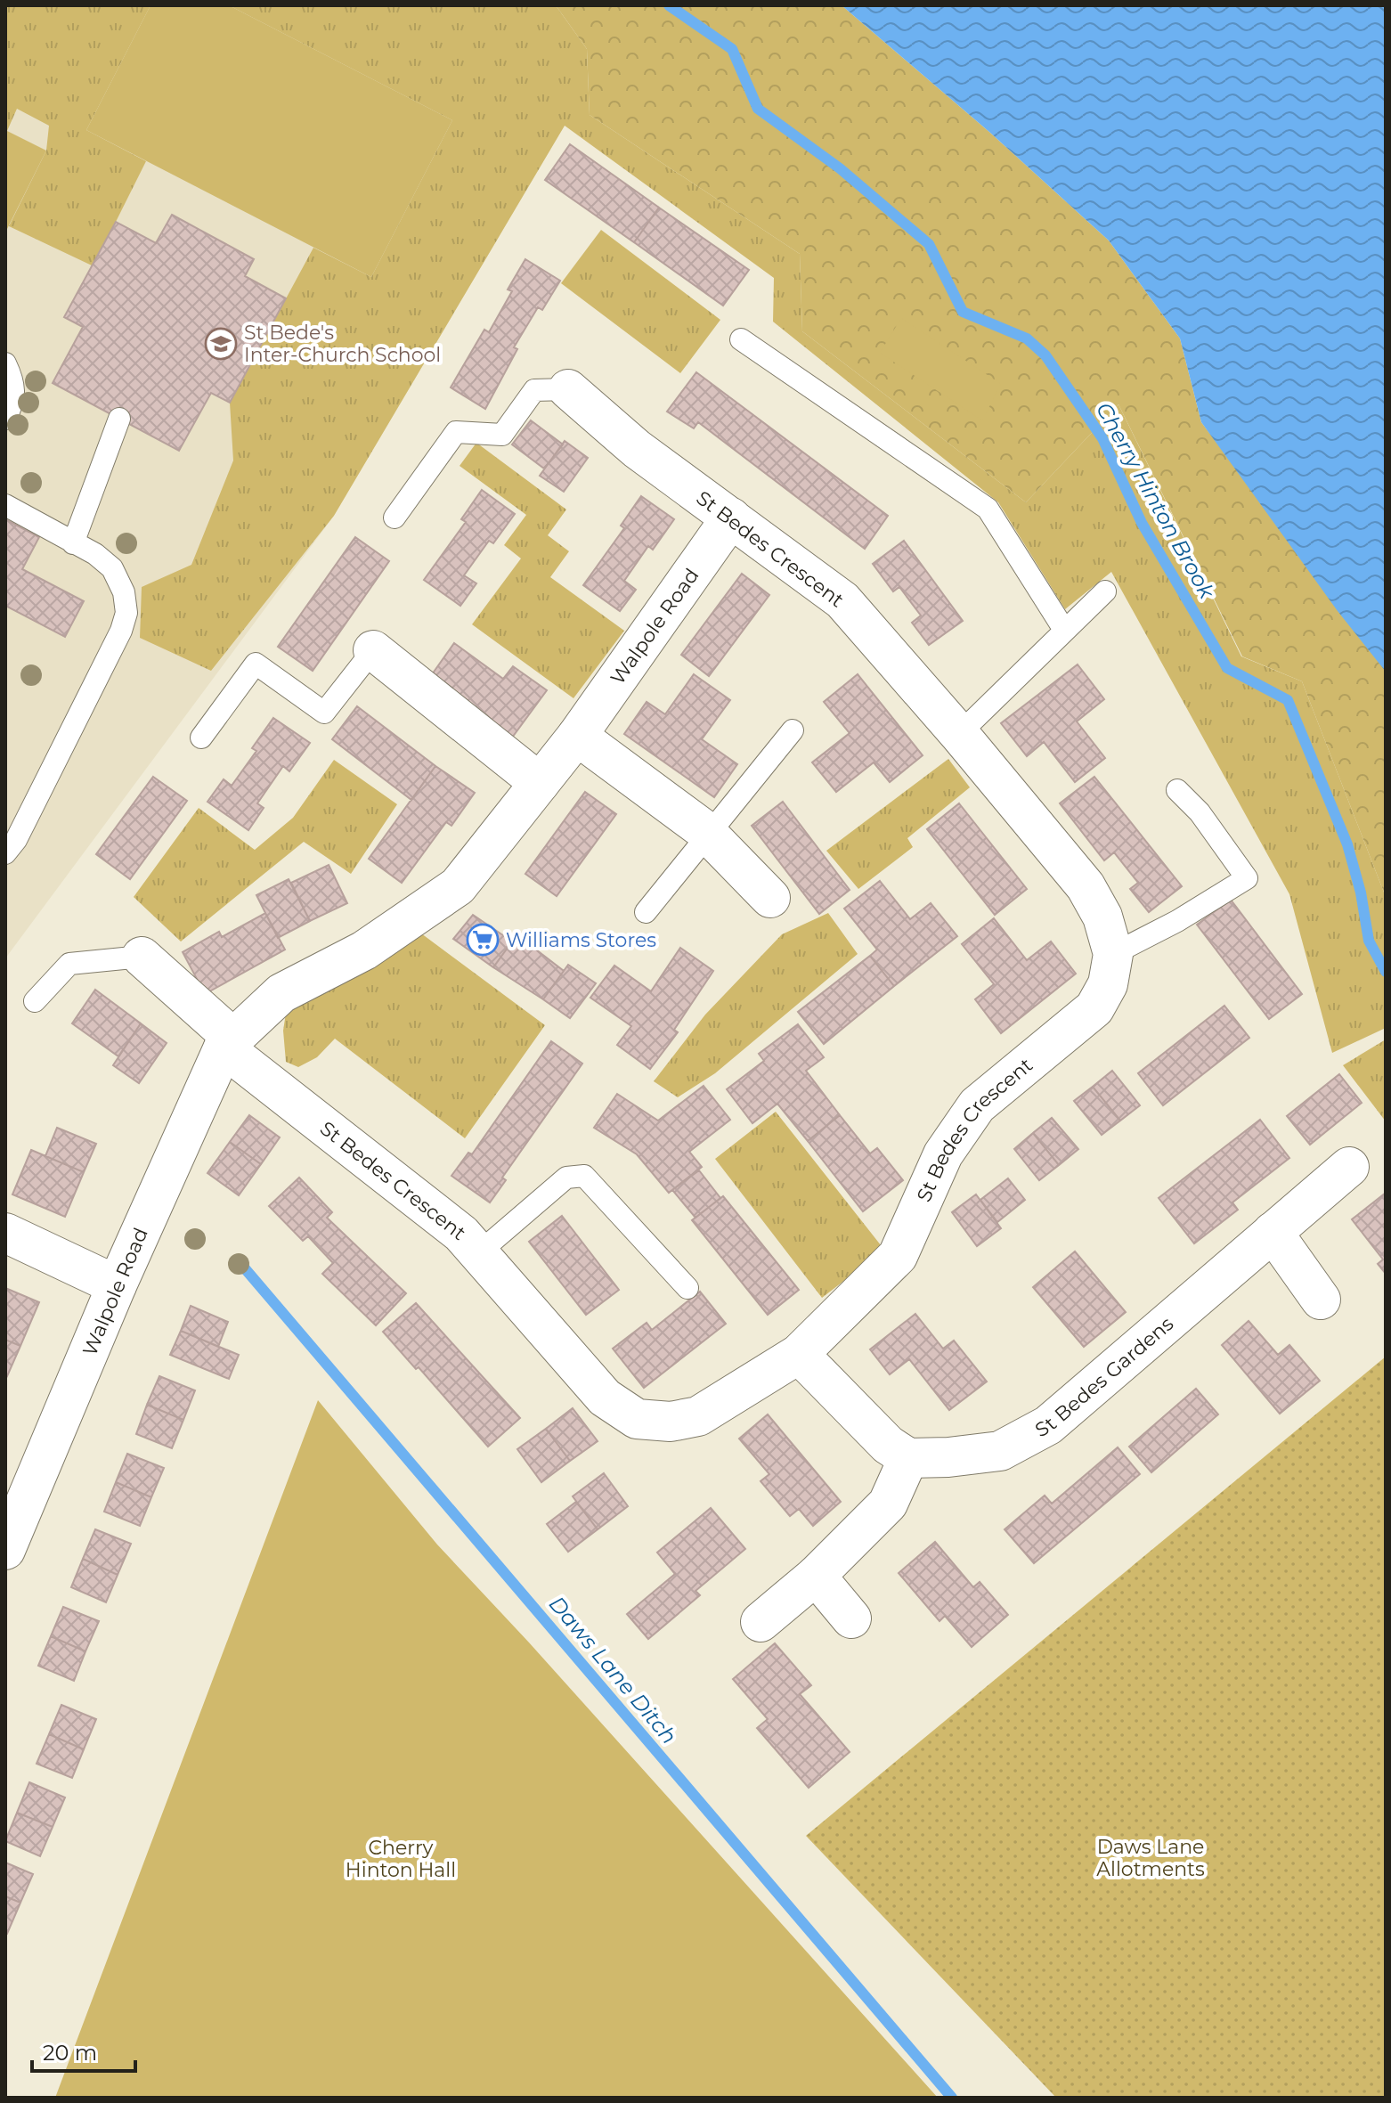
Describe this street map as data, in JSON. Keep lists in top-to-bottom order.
{
  "streets": {
    "street": ["St Bedes Crescent", "Walpole Road", "St Bedes Gardens"]
  },
  "crossings": [
    ["St Bedes Crescent", "Walpole Road"]
  ],
  "water": ["Cherry Hinton Brook", "Daws Lane Ditch"],
  "parks": ["Daws Lane Allotments", "Cherry Hinton Hall"],
  "places": {
    "school or university": ["St Bede's Inter-Church School"],
    "supermarket": ["Williams Stores"]
  },
  "scale_bar": "20 m"
}
